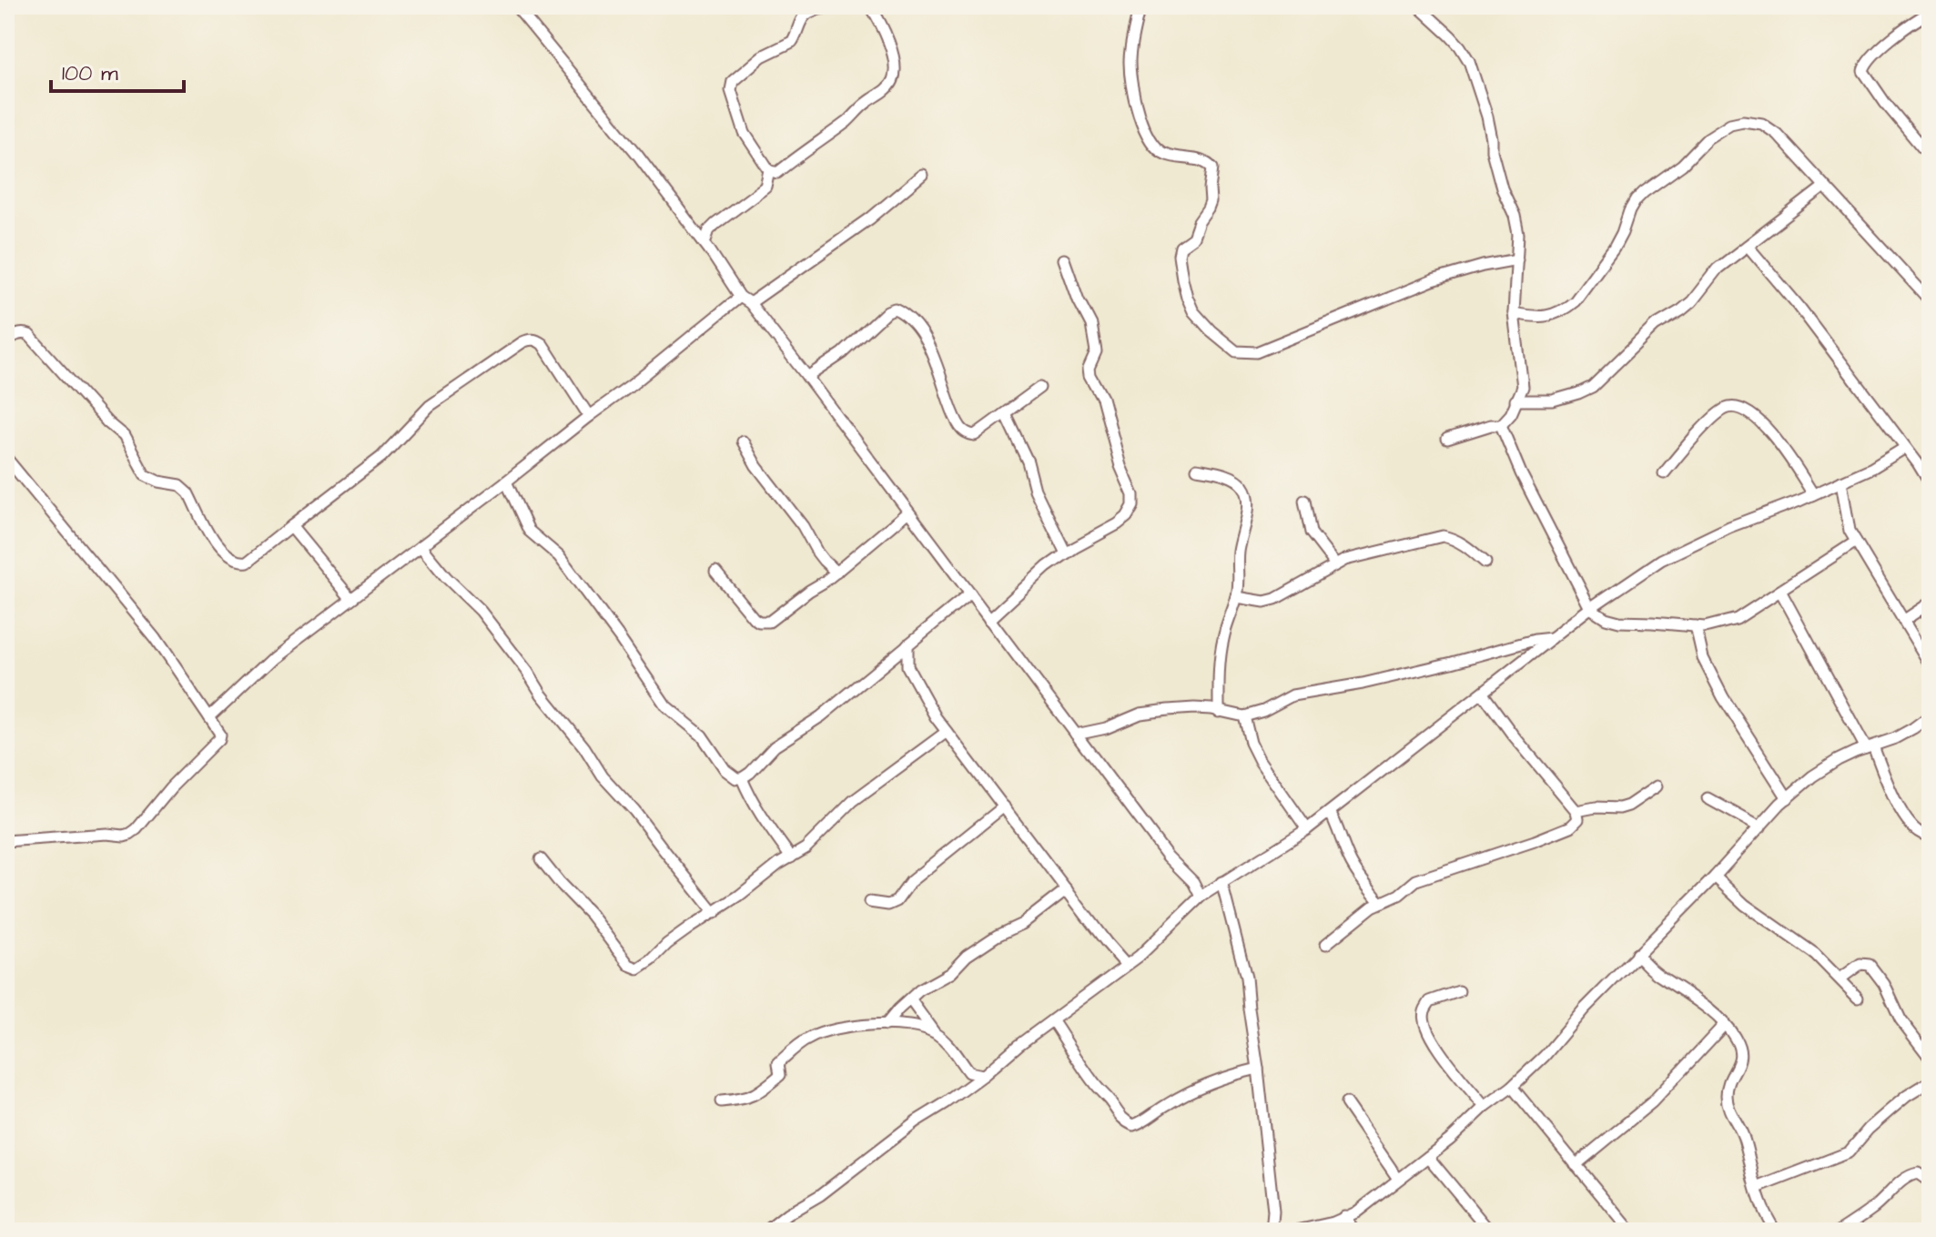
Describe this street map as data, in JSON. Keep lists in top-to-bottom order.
{
  "scale_bar": "100 m"
}
